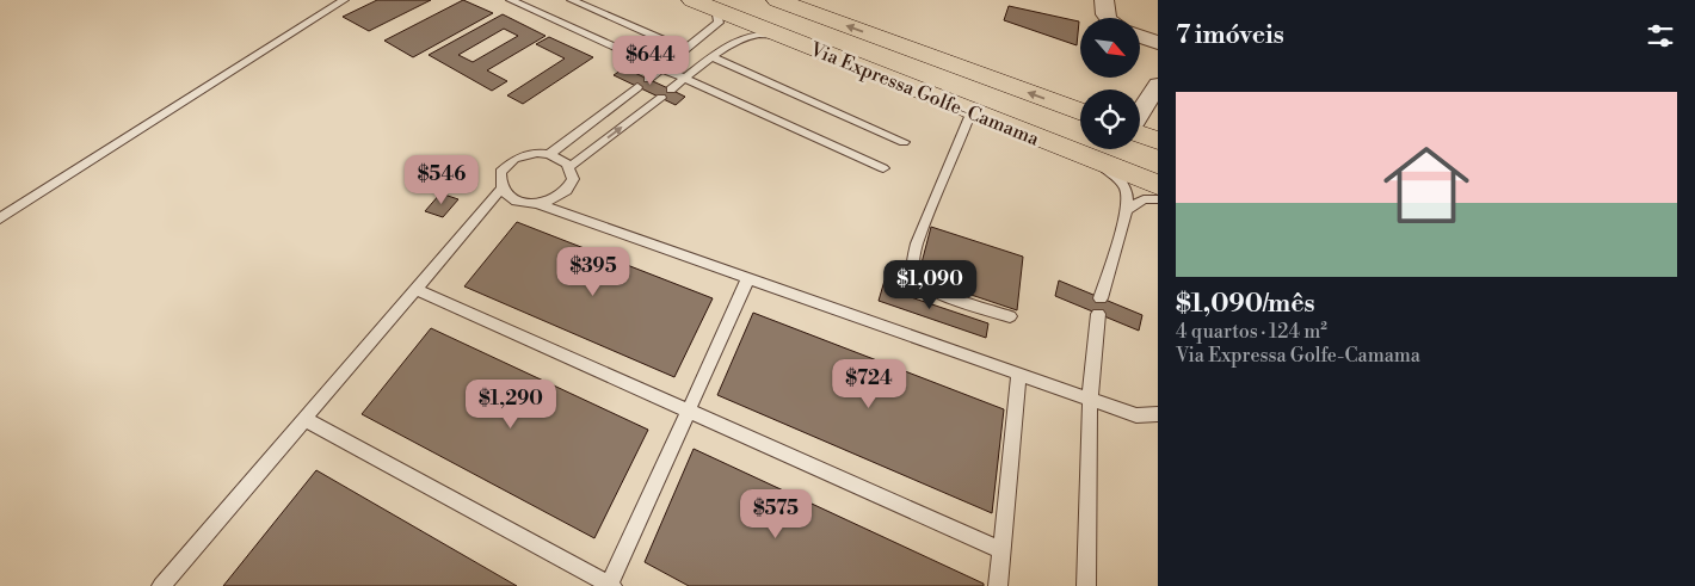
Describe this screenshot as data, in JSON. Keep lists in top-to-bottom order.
{
  "streets": {
    "highway": ["Via Expressa Golfe-Camama"]
  },
  "north": "bottom right",
  "page": {
    "heading": "7 imóveis",
    "price": [
      "$644",
      "$546",
      "$395",
      "$1,090",
      "$724",
      "$1,290",
      "$575"
    ],
    "list": [
      {
        "name": "$1,090/mês",
        "note": "4 quartos · 124 m² · Via Expressa Golfe-Camama"
      }
    ]
  }
}
